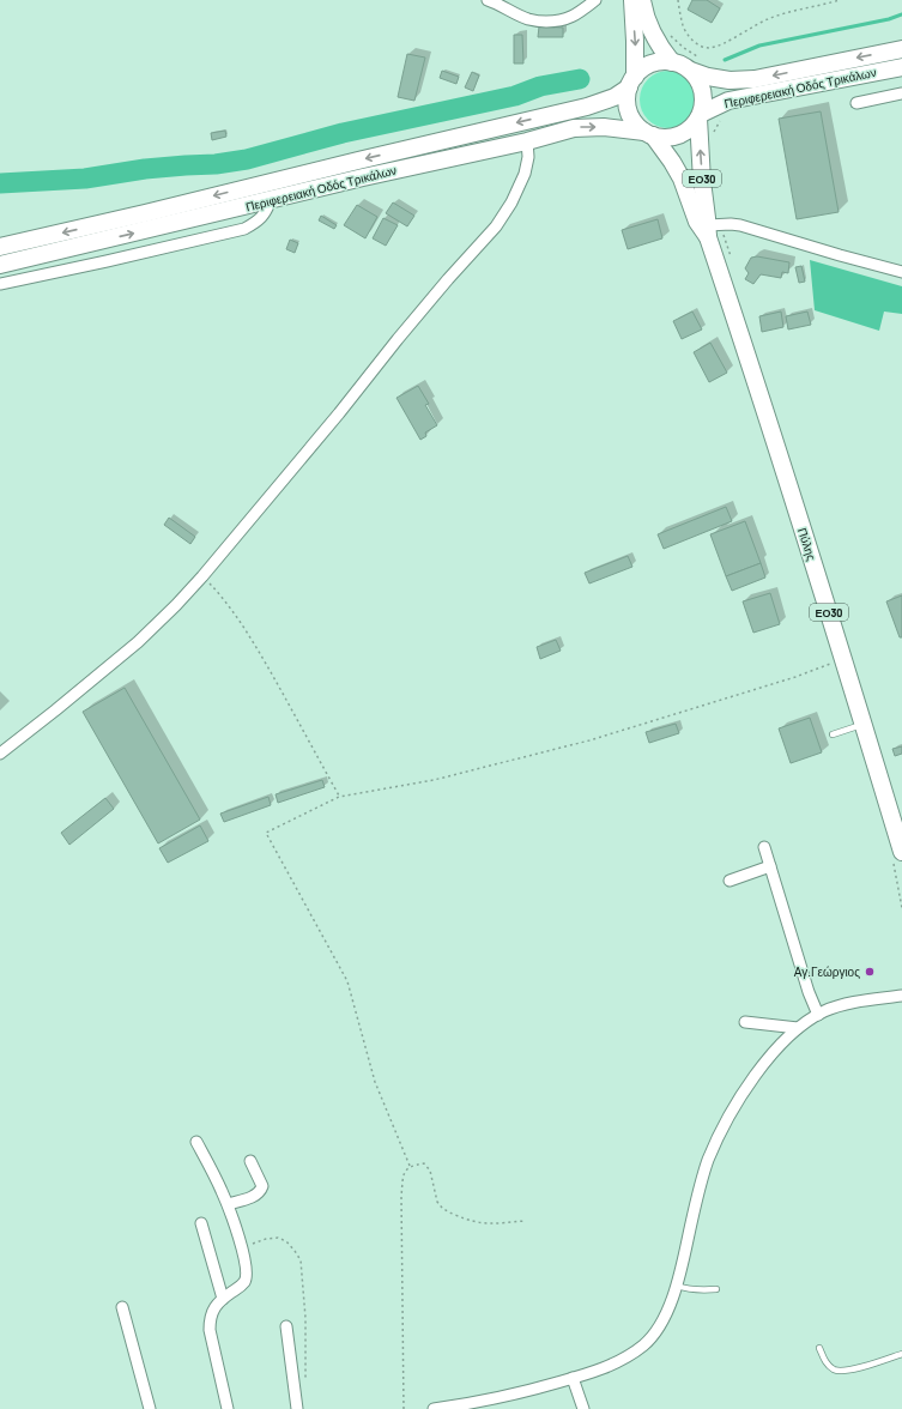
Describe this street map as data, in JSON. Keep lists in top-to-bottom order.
{
  "streets": {
    "main road": ["Περιφερειακή Οδός Τρικάλων", "ΕΟ30", "Πύλης"]
  },
  "crossings": [
    ["Περιφερειακή Οδός Τρικάλων", "ΕΟ30"],
    ["ΕΟ30", "Πύλης"]
  ],
  "places": ["Αγ.Γεώργιος"]
}
